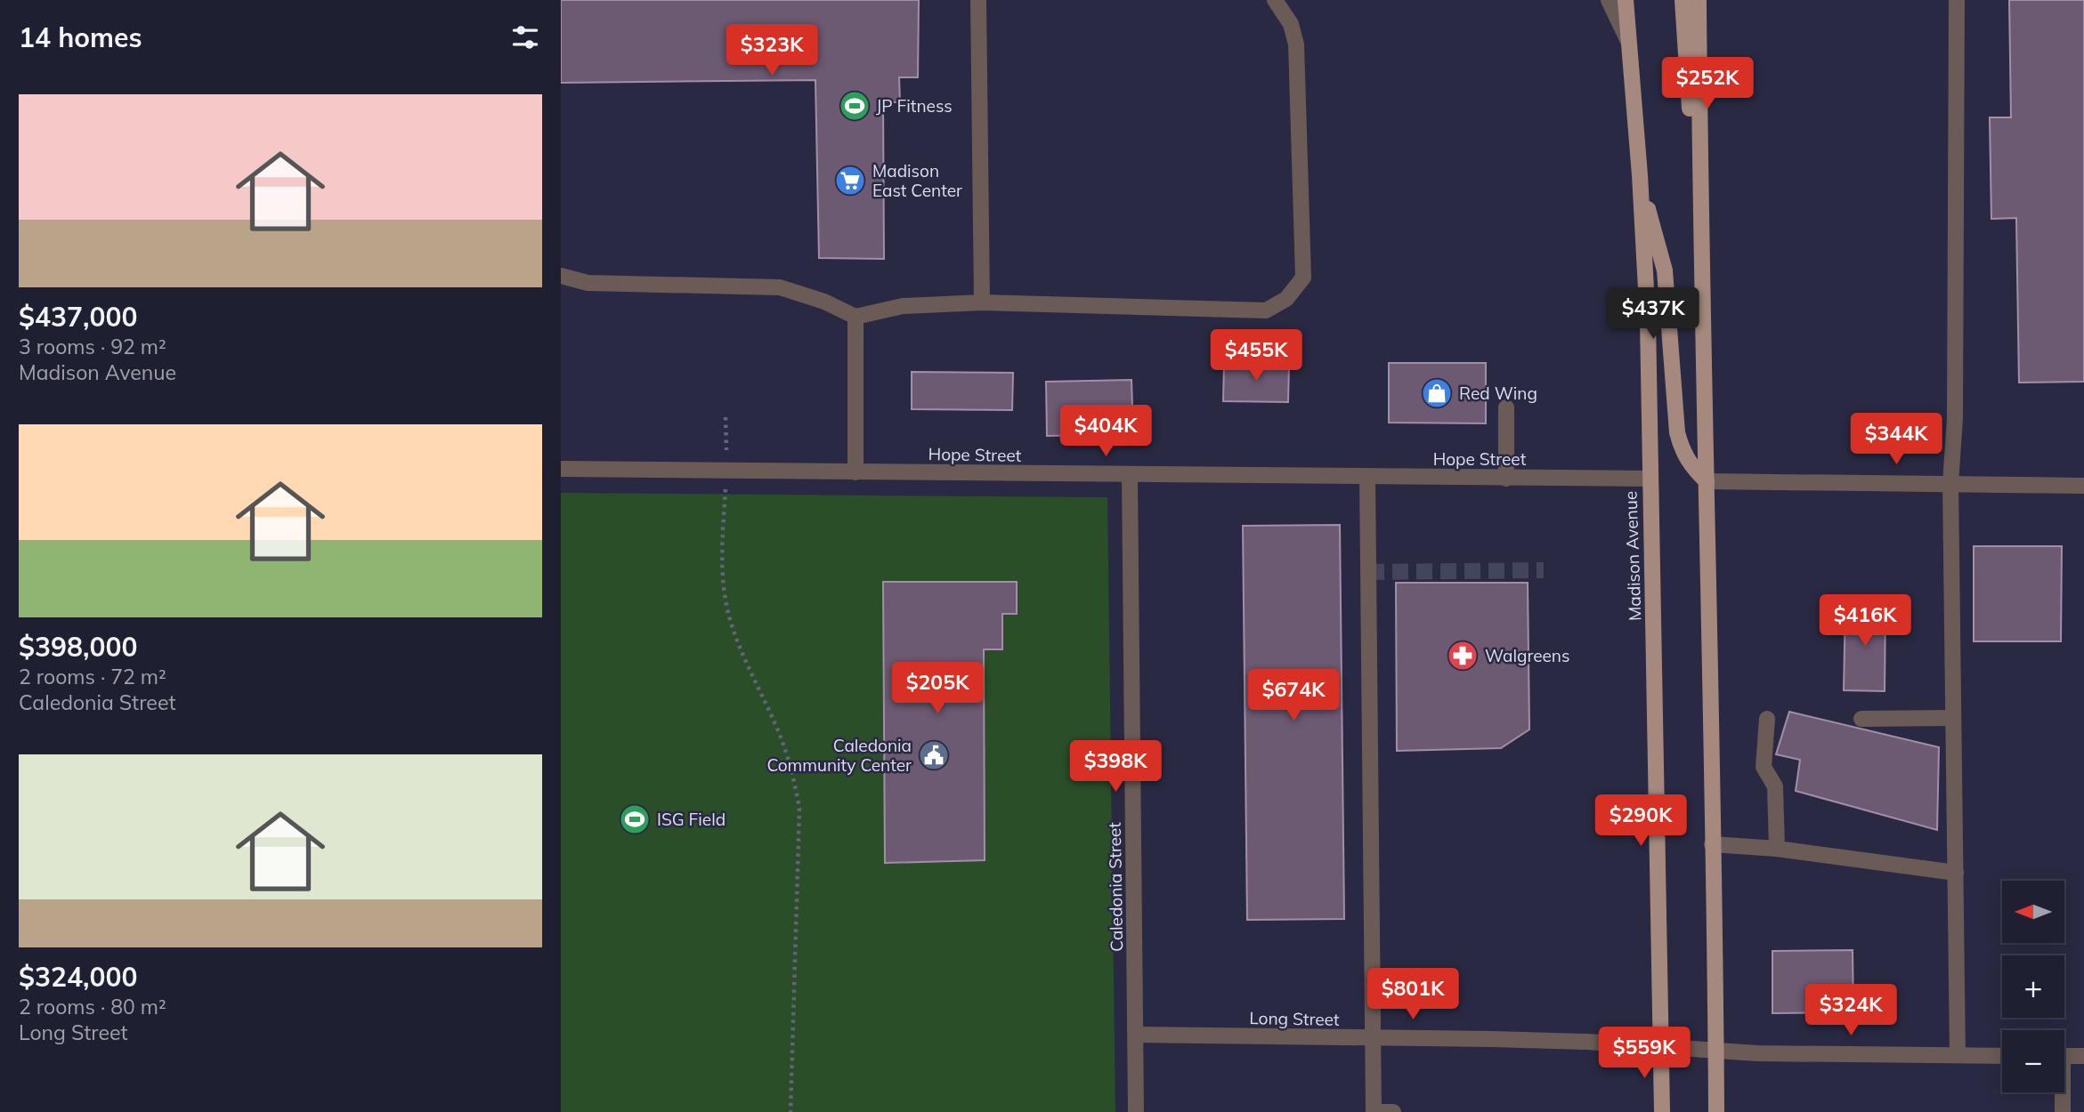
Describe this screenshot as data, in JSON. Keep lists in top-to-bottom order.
{
  "streets": {
    "main road": ["Madison Avenue"],
    "street": ["Hope Street", "Caledonia Street", "Long Street"]
  },
  "crossings": [
    ["Hope Street", "Madison Avenue"],
    ["Hope Street", "Caledonia Street"],
    ["Madison Avenue", "Long Street"],
    ["Caledonia Street", "Long Street"]
  ],
  "places": {
    "sports": ["JP Fitness", "ISG Field"],
    "supermarket": ["Madison East Center"],
    "shop": ["Red Wing"],
    "pharmacy": ["Walgreens"],
    "public building": ["Caledonia Community Center"]
  },
  "north": "left",
  "page": {
    "heading": "14 homes",
    "price": [
      "$323K",
      "$252K",
      "$437K",
      "$455K",
      "$404K",
      "$344K",
      "$416K",
      "$205K",
      "$674K",
      "$398K",
      "$290K",
      "$801K",
      "$324K",
      "$559K"
    ],
    "list": [
      {
        "name": "$437,000",
        "note": "3 rooms · 92 m² · Madison Avenue"
      },
      {
        "name": "$398,000",
        "note": "2 rooms · 72 m² · Caledonia Street"
      },
      {
        "name": "$324,000",
        "note": "2 rooms · 80 m² · Long Street"
      }
    ],
    "map_buttons": ["+", "−"]
  }
}
